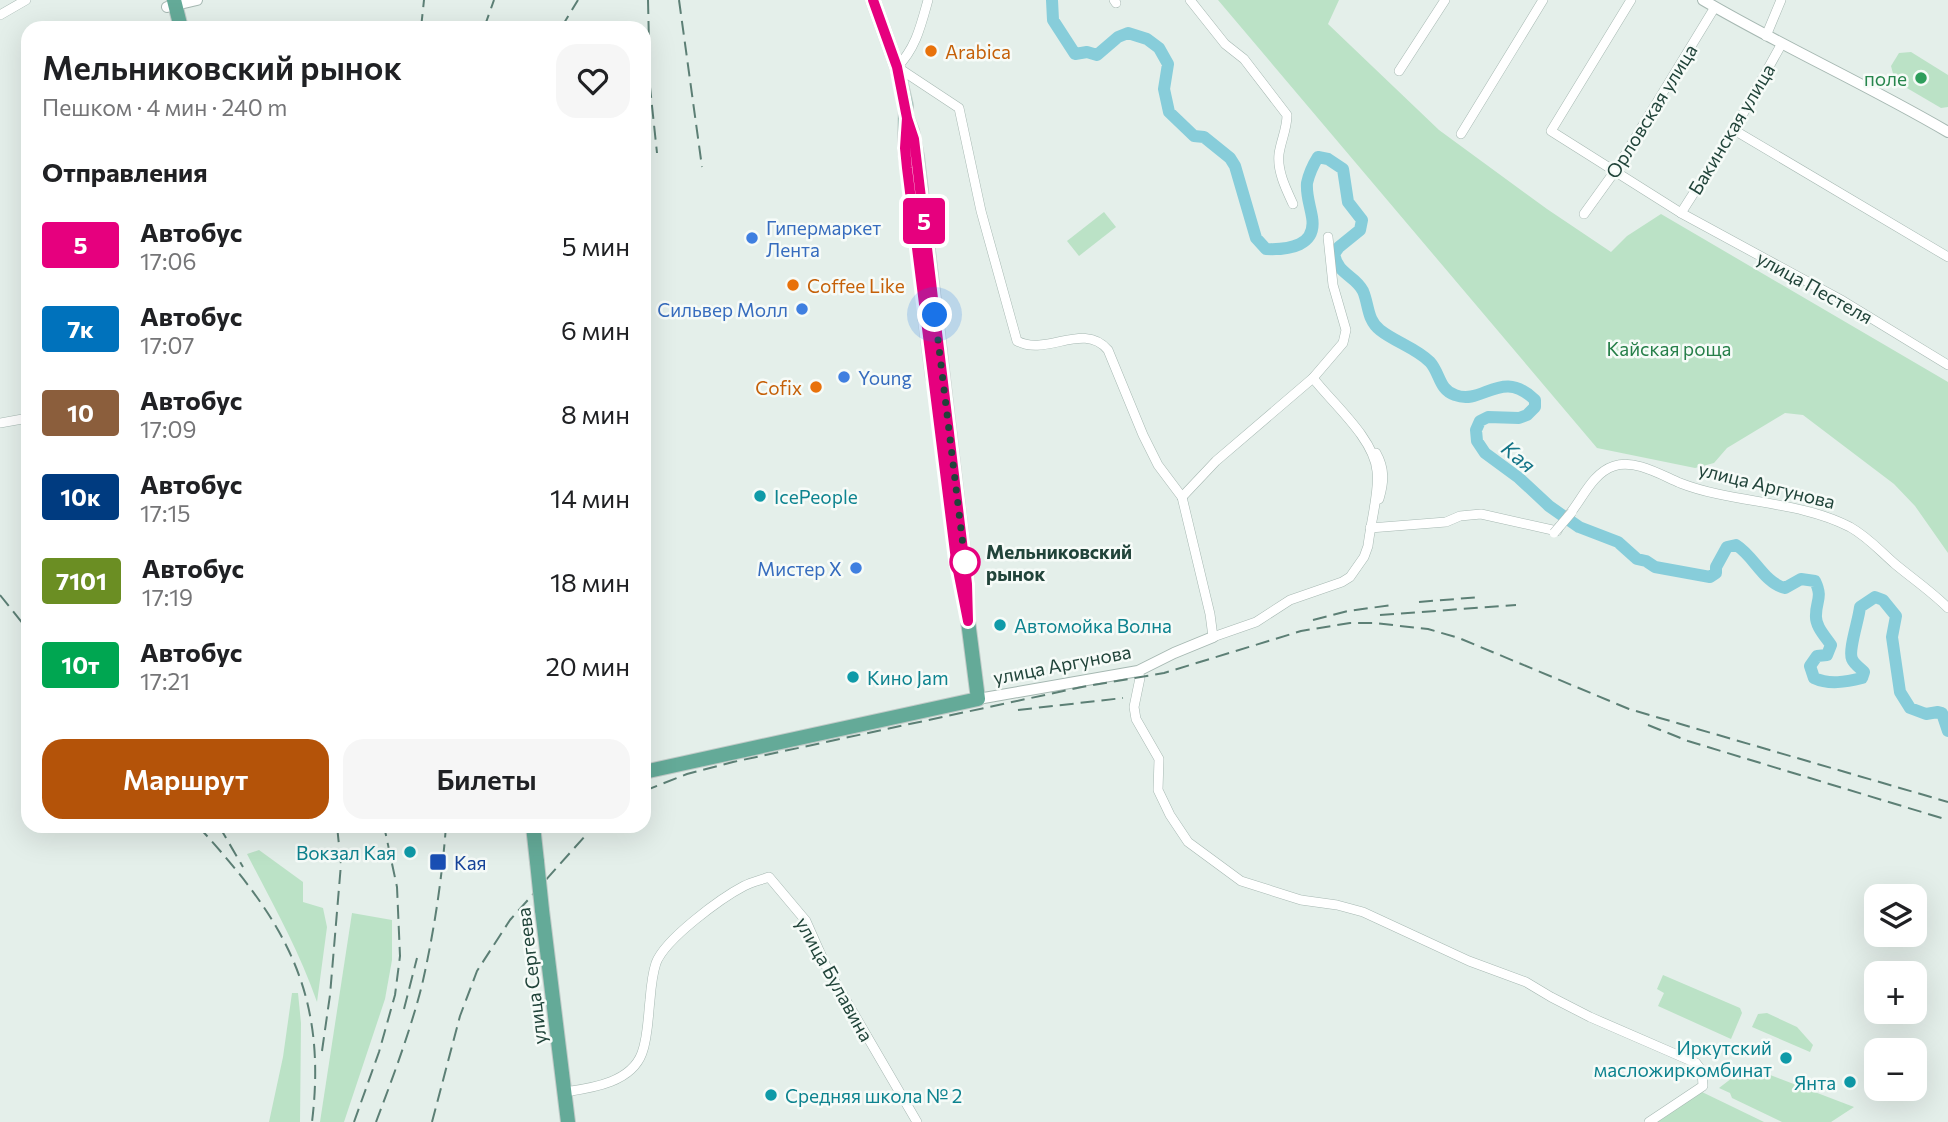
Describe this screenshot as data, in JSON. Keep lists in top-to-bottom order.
{
  "streets": {
    "main road": ["улица Аргунова", "улица Сергеева"],
    "street": [
      "Орловская улица",
      "Бакинская улица",
      "улица Пестеля",
      "улица Булавина"
    ]
  },
  "crossings": [
    ["Орловская улица", "улица Пестеля"],
    ["Бакинская улица", "улица Пестеля"],
    ["улица Сергеева", "улица Булавина"]
  ],
  "water": ["Кая"],
  "parks": ["Кайская роща"],
  "places": {
    "other": [
      "Arabica",
      "поле",
      "Гипермаркет Лента",
      "Coffee Like",
      "Сильвер Молл",
      "Young",
      "Cofix",
      "IcePeople",
      "Мельниковский рынок",
      "Мистер Х",
      "Автомойка Волна",
      "Кино Jam",
      "Вокзал Кая",
      "Иркутский масложиркомбинат",
      "Янта",
      "Средняя школа № 2"
    ],
    "transit": ["Кая"]
  },
  "lines": ["bus line 5"],
  "page": {
    "on_map": "5",
    "heading": [
      ["Мельниковский рынок", "Пешком · 4 мин · 240 m"],
      "Отправления"
    ],
    "list": [
      {
        "mark": "5",
        "name": "Автобус",
        "note": "17:06",
        "value": "5 мин"
      },
      {
        "mark": "7к",
        "name": "Автобус",
        "note": "17:07",
        "value": "6 мин"
      },
      {
        "mark": "10",
        "name": "Автобус",
        "note": "17:09",
        "value": "8 мин"
      },
      {
        "mark": "10к",
        "name": "Автобус",
        "note": "17:15",
        "value": "14 мин"
      },
      {
        "mark": "7101",
        "name": "Автобус",
        "note": "17:19",
        "value": "18 мин"
      },
      {
        "mark": "10т",
        "name": "Автобус",
        "note": "17:21",
        "value": "20 мин"
      }
    ],
    "buttons": ["Маршрут", "Билеты"],
    "map_buttons": ["+", "−"]
  }
}
